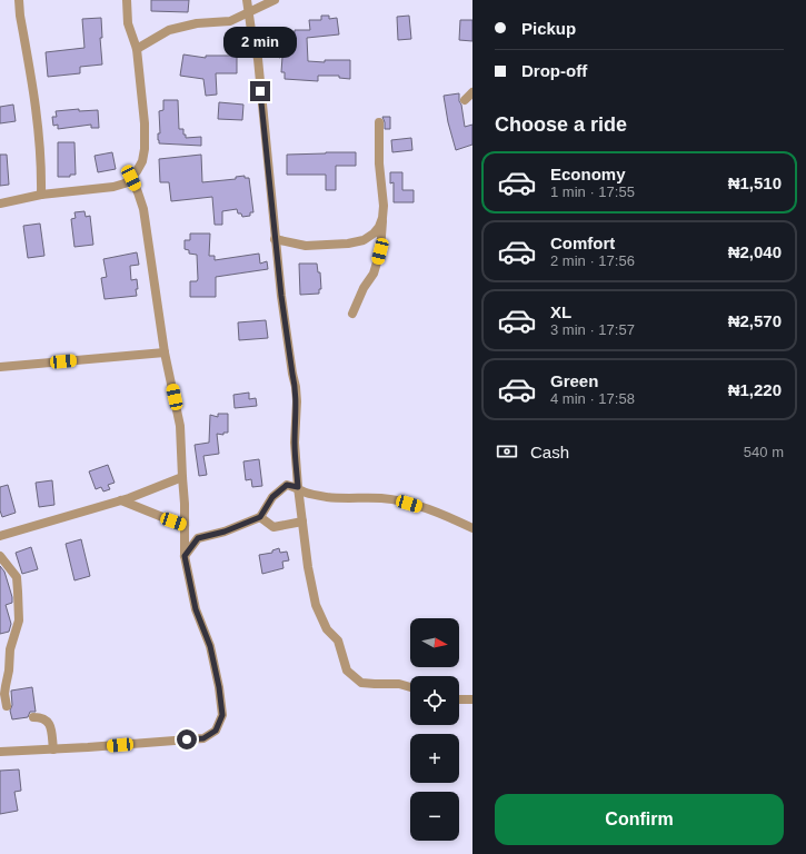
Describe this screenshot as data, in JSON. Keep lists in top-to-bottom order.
{
  "north": "right",
  "page": {
    "banner": ["Pickup", "Drop-off"],
    "bubble": "2 min",
    "heading": "Choose a ride",
    "list": [
      {
        "name": "Economy",
        "note": "1 min · 17:55",
        "value": "₦1,510"
      },
      {
        "name": "Comfort",
        "note": "2 min · 17:56",
        "value": "₦2,040"
      },
      {
        "name": "XL",
        "note": "3 min · 17:57",
        "value": "₦2,570"
      },
      {
        "name": "Green",
        "note": "4 min · 17:58",
        "value": "₦1,220"
      }
    ],
    "pay": ["Cash", "540 m"],
    "map_buttons": ["+", "−"],
    "buttons": "Confirm"
  }
}
